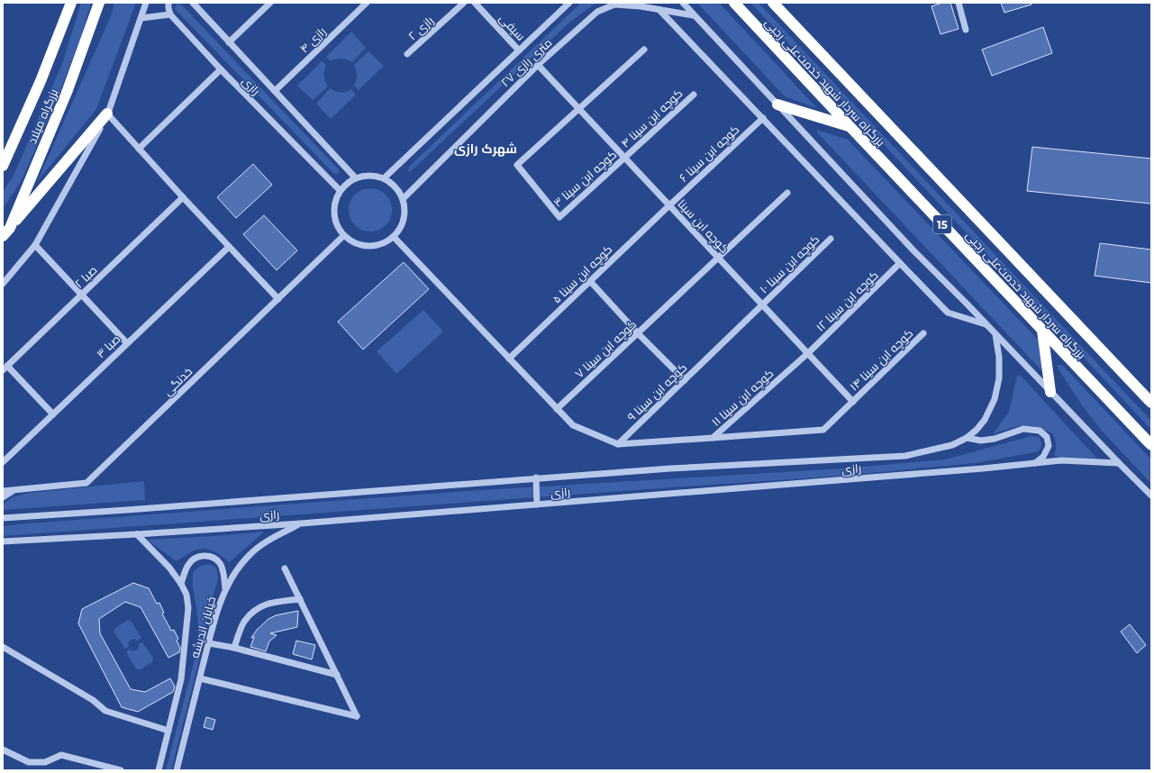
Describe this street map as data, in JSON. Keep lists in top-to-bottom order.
{
  "streets": {
    "highway": ["بزرگراه سردار شهید خدمت‌علی رجبی", "بزرگراه میلاد", "15"],
    "street": [
      "سیفی",
      "رازی ۲",
      "رازی ۴",
      "۲۷ متری رازی",
      "رازی",
      "کوچه ابن سینا ۴",
      "کوچه ابن سینا ۶",
      "کوچه ابن سینا ۳",
      "کوچه ابن سینا",
      "کوچه ابن سینا ۱۰",
      "کوچه ابن سینا ۵",
      "صبا ۲",
      "کوچه ابن سینا ۱۲",
      "صبا ۳",
      "کوچه ابن سینا ۷",
      "کوچه ابن سینا ۱۴",
      "خدنگی",
      "کوچه ابن سینا ۹",
      "کوچه ابن سینا ۱۱",
      "خیابان اندیشه"
    ]
  },
  "crossings": [
    ["سیفی", "۲۷ متری رازی"],
    ["رازی ۴", "رازی"],
    ["۲۷ متری رازی", "رازی"],
    ["۲۷ متری رازی", "کوچه ابن سینا"],
    ["۲۷ متری رازی", "خدنگی"],
    ["رازی", "خدنگی"],
    ["رازی", "خیابان اندیشه"],
    ["کوچه ابن سینا ۴", "کوچه ابن سینا ۳"],
    ["کوچه ابن سینا ۴", "کوچه ابن سینا"],
    ["کوچه ابن سینا ۶", "کوچه ابن سینا"],
    ["کوچه ابن سینا ۶", "کوچه ابن سینا ۵"],
    ["کوچه ابن سینا ۳", "کوچه ابن سینا"],
    ["کوچه ابن سینا", "کوچه ابن سینا ۱۰"],
    ["کوچه ابن سینا", "کوچه ابن سینا ۵"],
    ["کوچه ابن سینا", "کوچه ابن سینا ۱۲"],
    ["کوچه ابن سینا", "کوچه ابن سینا ۷"],
    ["کوچه ابن سینا", "کوچه ابن سینا ۱۴"],
    ["کوچه ابن سینا", "کوچه ابن سینا ۹"],
    ["کوچه ابن سینا", "کوچه ابن سینا ۱۱"],
    ["کوچه ابن سینا ۱۰", "کوچه ابن سینا ۹"],
    ["کوچه ابن سینا ۱۲", "کوچه ابن سینا ۱۱"],
    ["کوچه ابن سینا ۱۴", "کوچه ابن سینا ۱۱"],
    ["کوچه ابن سینا ۹", "کوچه ابن سینا ۱۱"]
  ],
  "districts": ["شهرک رازی"]
}
